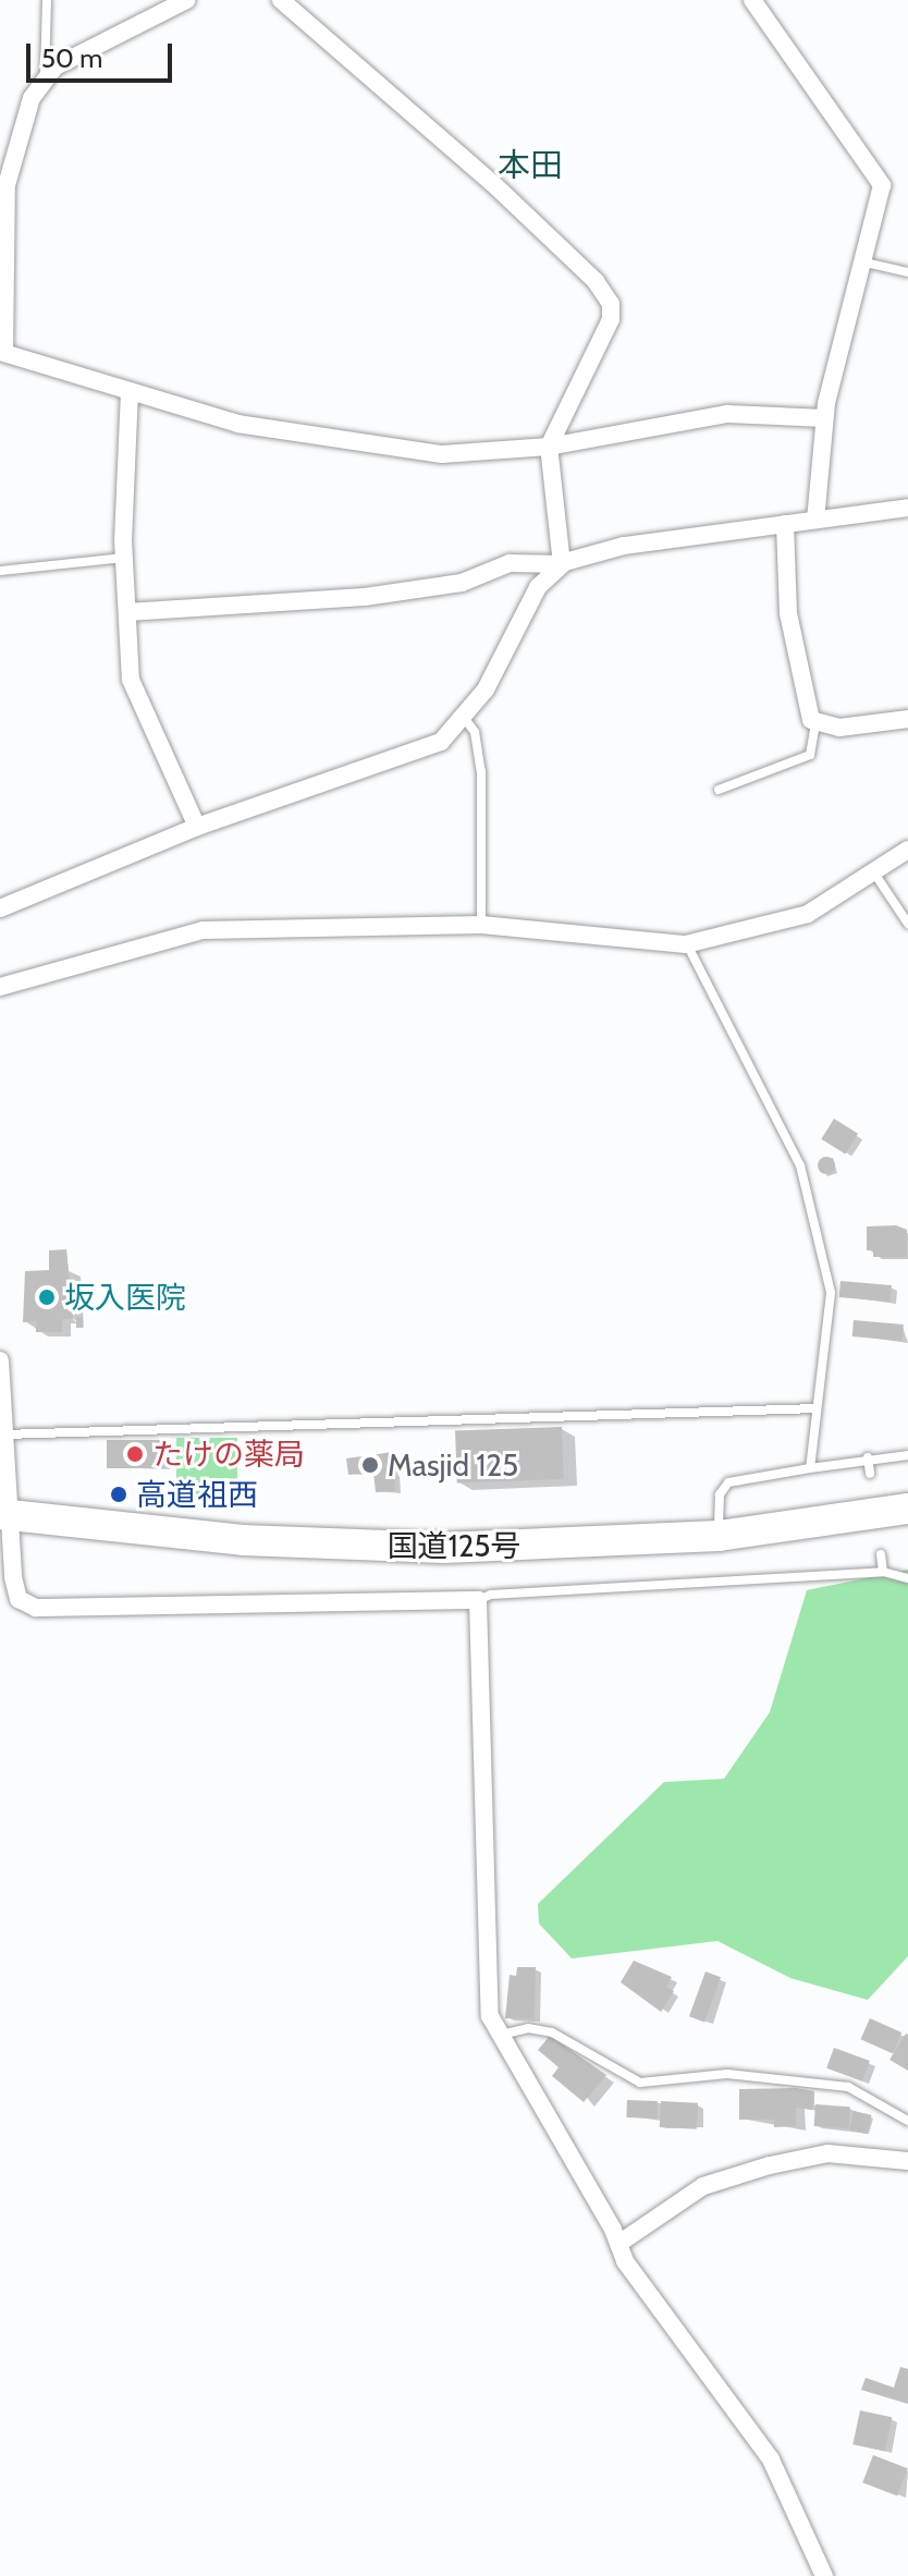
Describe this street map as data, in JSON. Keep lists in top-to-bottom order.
{
  "streets": {
    "highway": ["国道125号"]
  },
  "districts": ["本田"],
  "places": [
    "坂入医院",
    "たけの薬局",
    "Masjid 125",
    "高道祖西"
  ],
  "scale_bar": "50 m"
}
